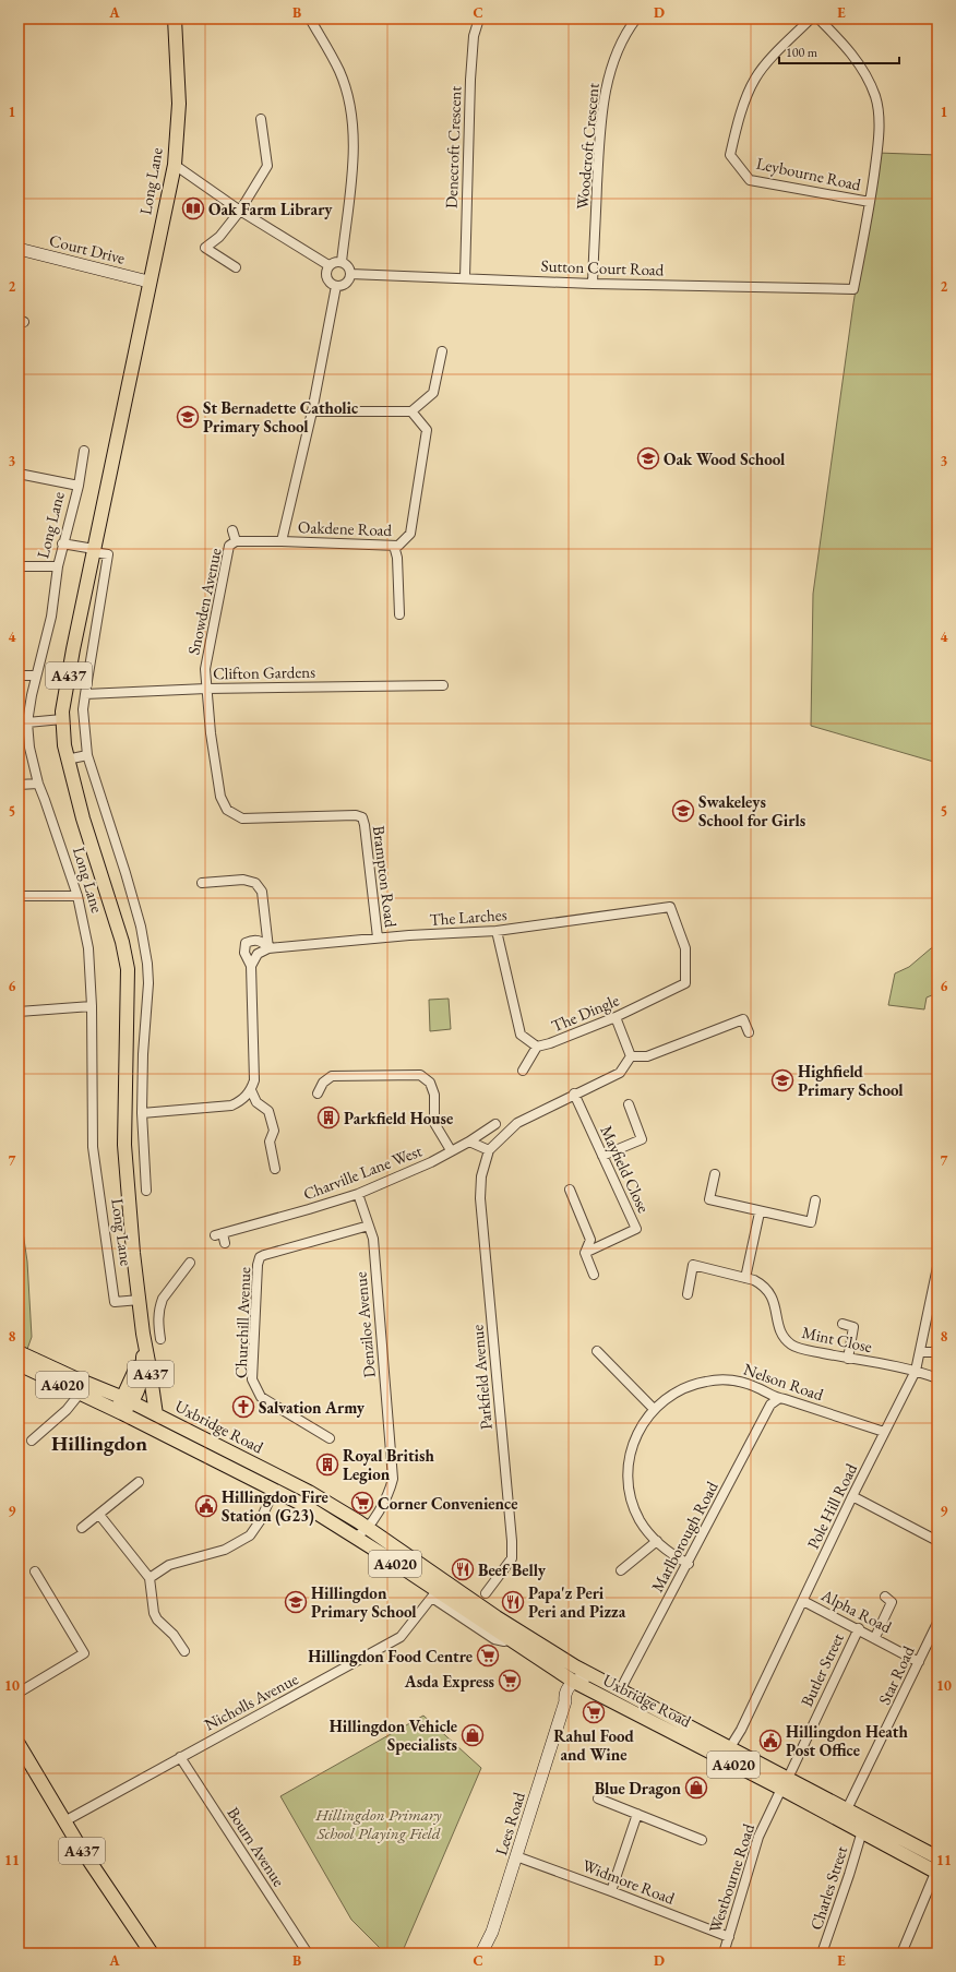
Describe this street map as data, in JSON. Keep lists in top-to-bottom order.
{
  "streets": {
    "main road": [
      "Long Lane",
      "A437",
      "A4020",
      "Uxbridge Road"
    ],
    "street": [
      "Woodcroft Crescent",
      "Denecroft Crescent",
      "Leybourne Road",
      "Court Drive",
      "Sutton Court Road",
      "Oakdene Road",
      "Snowden Avenue",
      "Clifton Gardens",
      "Brampton Road",
      "The Larches",
      "The Dingle",
      "Mayfield Close",
      "Charville Lane West",
      "Churchill Avenue",
      "Denziloe Avenue",
      "Mint Close",
      "Parkfield Avenue",
      "Nelson Road",
      "Pole Hill Road",
      "Marlborough Road",
      "Alpha Road",
      "Butler Street",
      "Star Road",
      "Nicholls Avenue",
      "Lees Road",
      "Bourn Avenue",
      "Westbourne Road",
      "Widmore Road",
      "Charles Street"
    ]
  },
  "crossings": [
    ["Woodcroft Crescent", "Sutton Court Road"],
    ["Denecroft Crescent", "Sutton Court Road"],
    ["Leybourne Road", "Sutton Court Road"],
    ["Long Lane", "Court Drive"],
    ["Long Lane", "Clifton Gardens"],
    ["Long Lane", "Uxbridge Road"],
    ["Oakdene Road", "Snowden Avenue"],
    ["Snowden Avenue", "Clifton Gardens"],
    ["Snowden Avenue", "Brampton Road"],
    ["Clifton Gardens", "Brampton Road"],
    ["A437", "Nicholls Avenue"],
    ["Brampton Road", "The Larches"],
    ["The Larches", "The Dingle"],
    ["Charville Lane West", "Denziloe Avenue"],
    ["Churchill Avenue", "Denziloe Avenue"],
    ["Denziloe Avenue", "Uxbridge Road"],
    ["Mint Close", "Pole Hill Road"],
    ["Nelson Road", "Pole Hill Road"],
    ["Nelson Road", "Marlborough Road"],
    ["Uxbridge Road", "Pole Hill Road"],
    ["Uxbridge Road", "Marlborough Road"],
    ["Uxbridge Road", "Star Road"],
    ["Uxbridge Road", "Nicholls Avenue"],
    ["Uxbridge Road", "Lees Road"],
    ["Uxbridge Road", "Westbourne Road"],
    ["Uxbridge Road", "Charles Street"],
    ["Pole Hill Road", "Alpha Road"],
    ["Alpha Road", "Butler Street"],
    ["Alpha Road", "Star Road"],
    ["Nicholls Avenue", "Bourn Avenue"],
    ["Lees Road", "Widmore Road"],
    ["Westbourne Road", "Widmore Road"]
  ],
  "districts": ["Hillingdon"],
  "parks": ["Hillingdon Primary School Playing Field"],
  "places": {
    "library": ["Oak Farm Library"],
    "school or university": [
      "St Bernadette Catholic Primary School",
      "Oak Wood School",
      "Swakeleys School for Girls",
      "Highfield Primary School",
      "Hillingdon Primary School"
    ],
    "building": ["Parkfield House", "Royal British Legion"],
    "church": ["Salvation Army"],
    "supermarket": [
      "Corner Convenience",
      "Hillingdon Food Centre",
      "Asda Express",
      "Rahul Food and Wine"
    ],
    "public building": ["Hillingdon Fire Station (G23)", "Hillingdon Heath Post Office"],
    "restaurant": ["Beef Belly", "Papa'z Peri Peri and Pizza"],
    "shop": ["Hillingdon Vehicle Specialists", "Blue Dragon"]
  },
  "scale_bar": "100 m",
  "grid": {
    "columns": [
      "A",
      "B",
      "C",
      "D",
      "E"
    ],
    "rows": [
      "1",
      "2",
      "3",
      "4",
      "5",
      "6",
      "7",
      "8",
      "9",
      "10",
      "11"
    ]
  }
}
